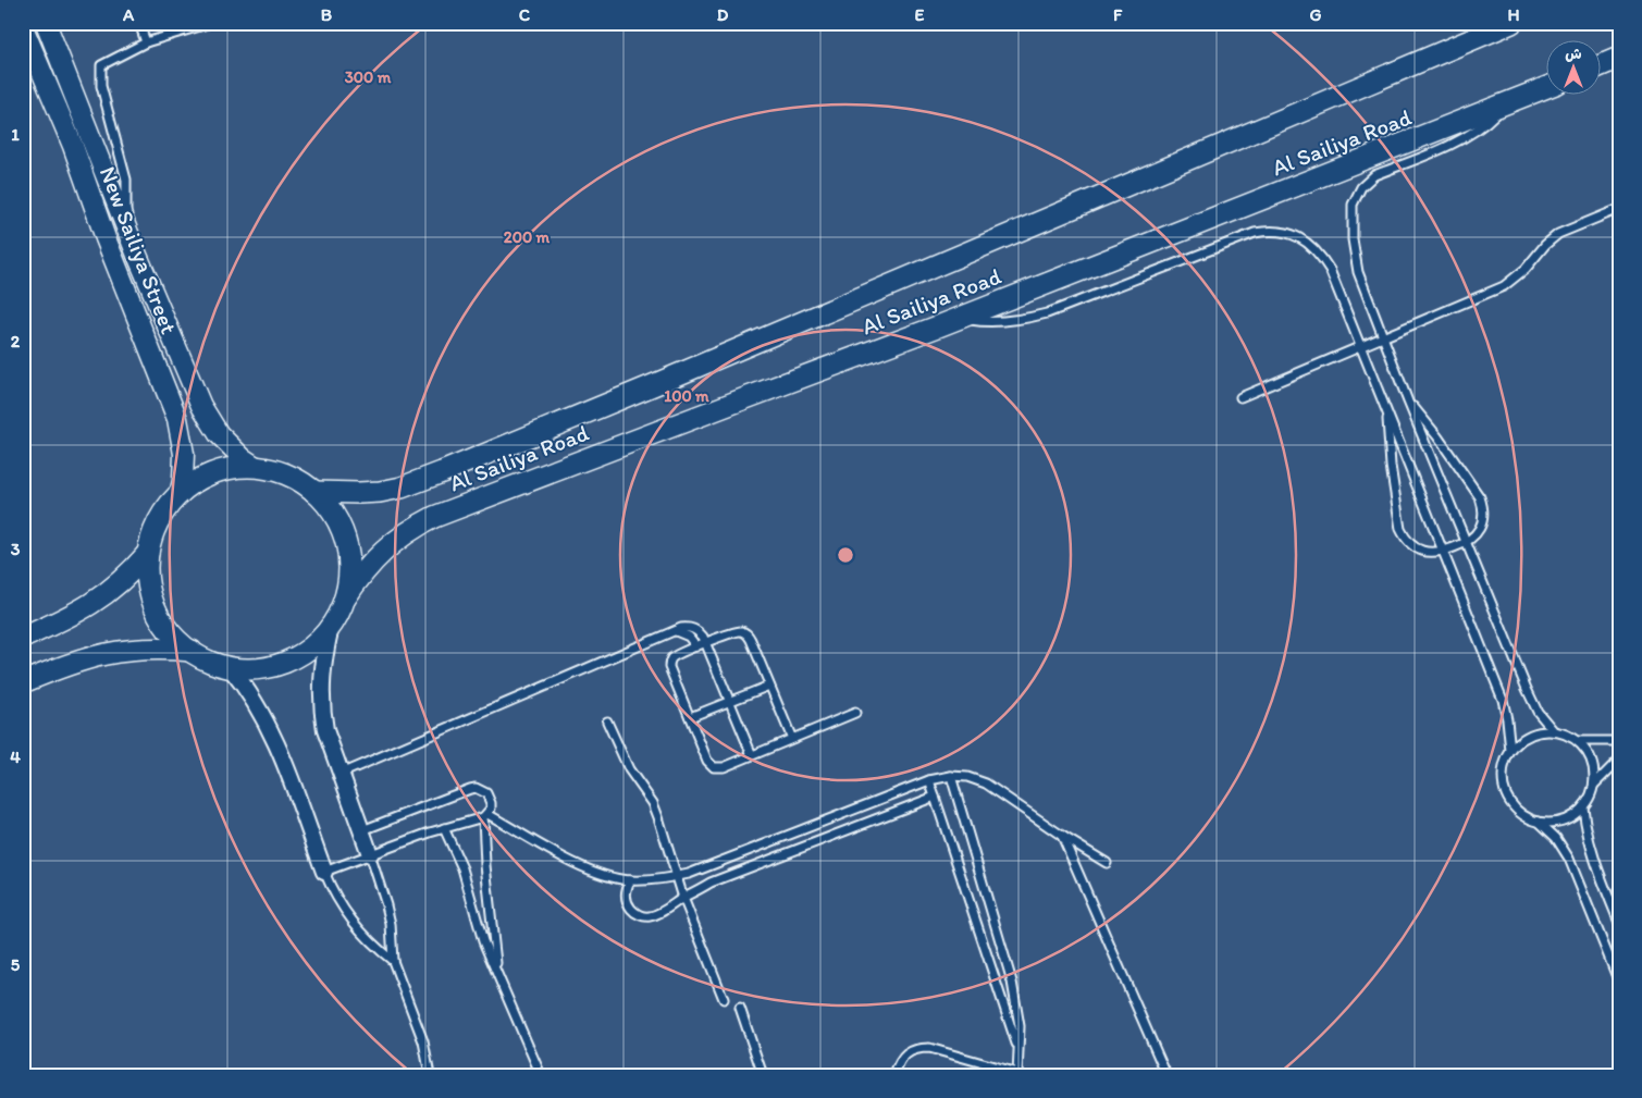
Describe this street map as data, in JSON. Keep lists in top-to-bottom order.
{
  "streets": {
    "main road": ["Al Sailiya Road"],
    "street": ["New Sailiya Street"]
  },
  "north": "top",
  "grid": {
    "columns": [
      "A",
      "B",
      "C",
      "D",
      "E",
      "F",
      "G",
      "H"
    ],
    "rows": [
      "1",
      "2",
      "3",
      "4",
      "5"
    ]
  },
  "rings": ["300 m", "200 m", "100 m"]
}
